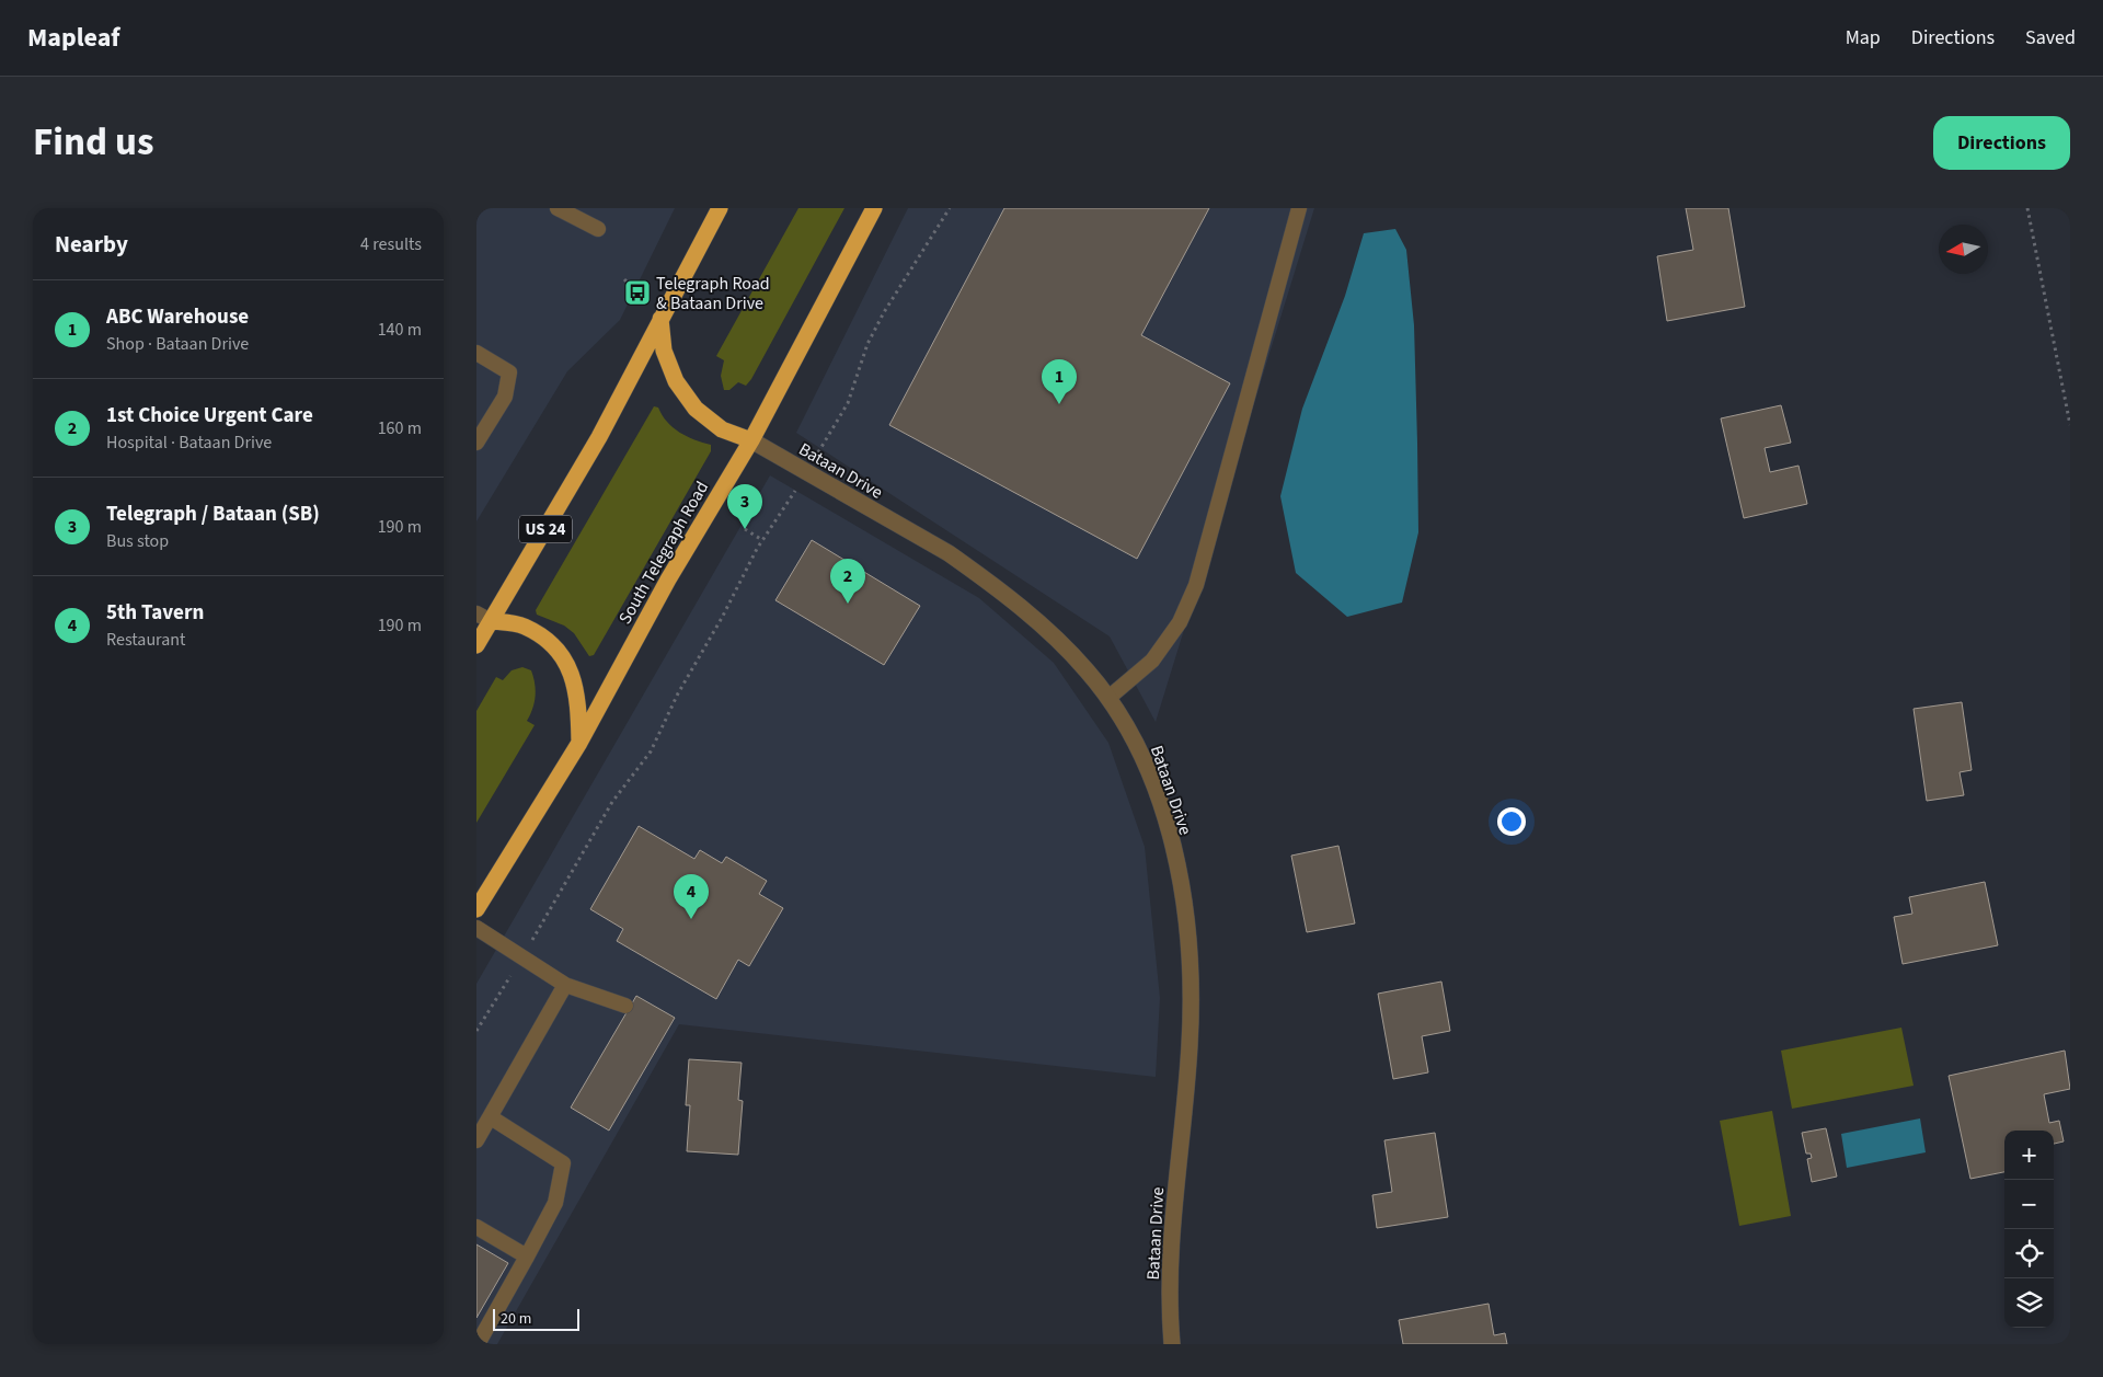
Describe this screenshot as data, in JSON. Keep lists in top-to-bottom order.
{
  "streets": {
    "highway": ["US 24", "South Telegraph Road"],
    "street": ["Bataan Drive"]
  },
  "crossings": [
    ["Bataan Drive", "South Telegraph Road"]
  ],
  "places": {
    "bus stop": ["Telegraph Road & Bataan Drive"]
  },
  "scale_bar": "20 m",
  "north": "left",
  "page": {
    "header": "Mapleaf",
    "nav": ["Map", "Directions", "Saved"],
    "title": "Find us",
    "buttons": "Directions",
    "heading": ["Nearby", "4 results"],
    "list": [
      {
        "mark": "1",
        "name": "ABC Warehouse",
        "note": "Shop · Bataan Drive",
        "value": "140 m"
      },
      {
        "mark": "2",
        "name": "1st Choice Urgent Care",
        "note": "Hospital · Bataan Drive",
        "value": "160 m"
      },
      {
        "mark": "3",
        "name": "Telegraph / Bataan (SB)",
        "note": "Bus stop",
        "value": "190 m"
      },
      {
        "mark": "4",
        "name": "5th Tavern",
        "note": "Restaurant",
        "value": "190 m"
      }
    ],
    "pins": [
      "1",
      "3",
      "2",
      "4"
    ],
    "map_buttons": ["+", "−"],
    "scale": "20 m"
  }
}
